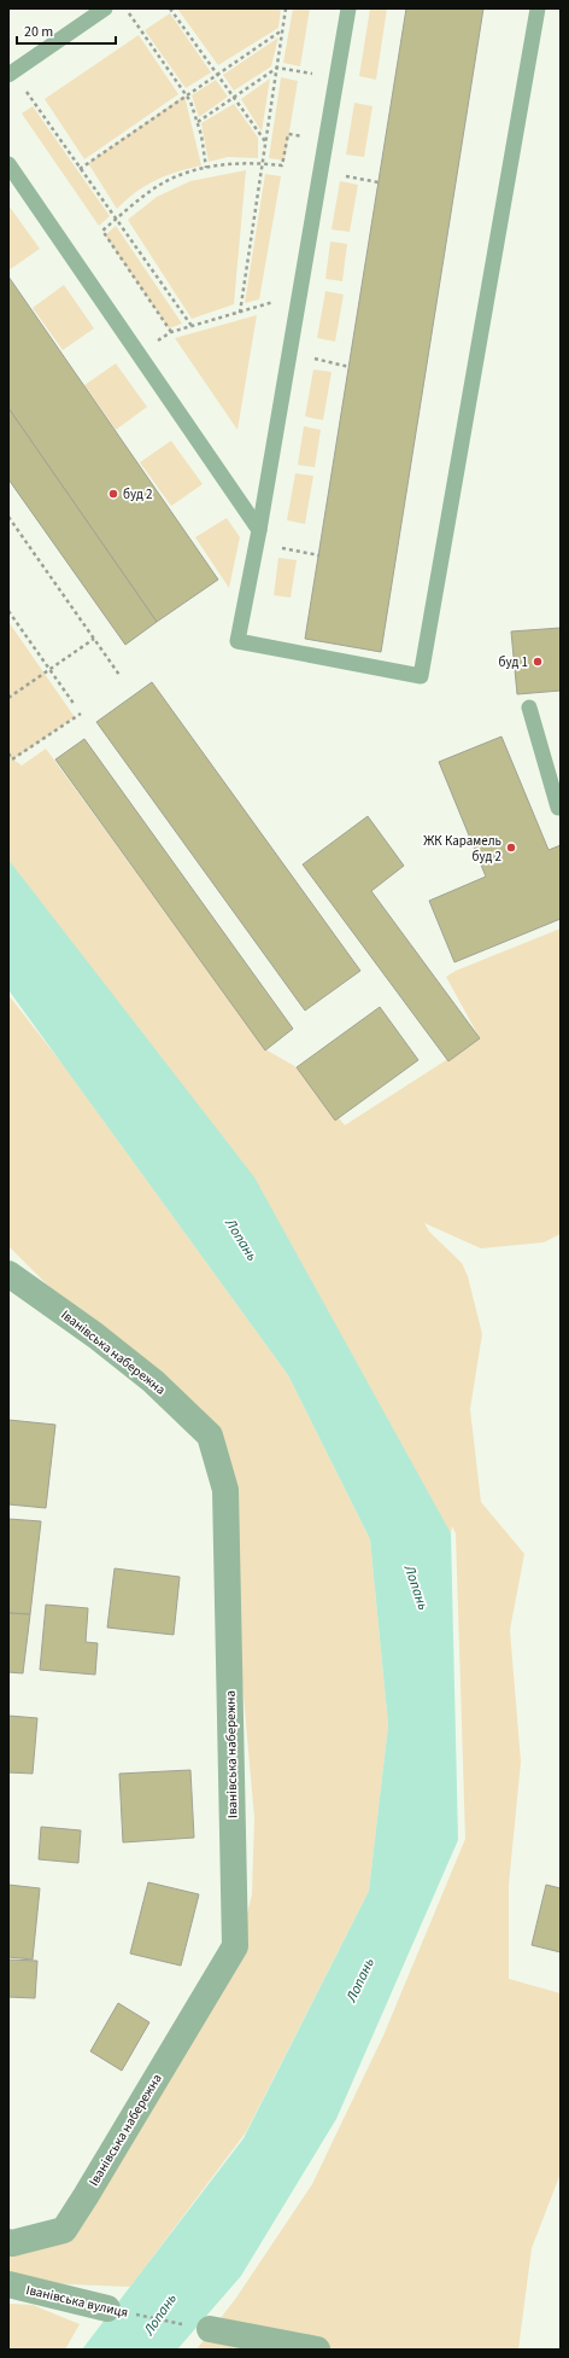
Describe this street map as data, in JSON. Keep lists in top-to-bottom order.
{
  "streets": {
    "street": ["Іванівська набережна", "Іванівська вулиця"]
  },
  "water": ["Лопань"],
  "places": ["буд 2", "буд 1", "ЖК Карамель буд 2"],
  "scale_bar": "20 m"
}
